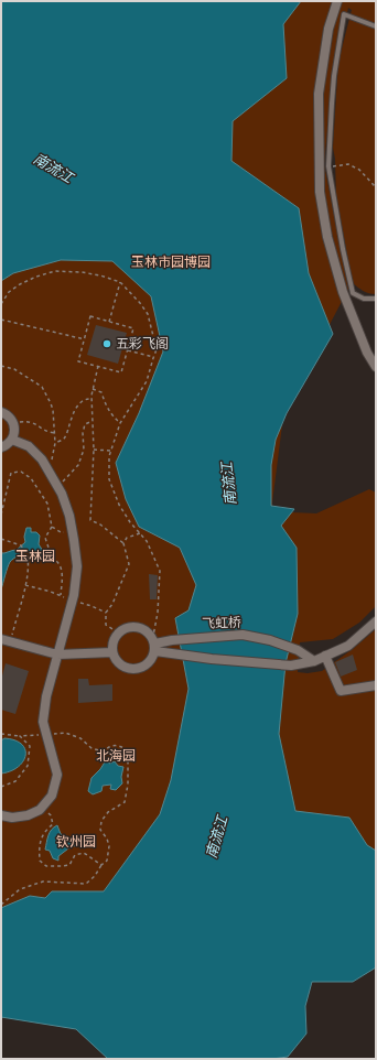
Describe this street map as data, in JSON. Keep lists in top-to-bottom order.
{
  "streets": {
    "street": ["飞虹桥"]
  },
  "water": ["南流江"],
  "parks": [
    "玉林市园博园",
    "玉林园",
    "北海园",
    "钦州园"
  ],
  "places": ["五彩飞阁"]
}
